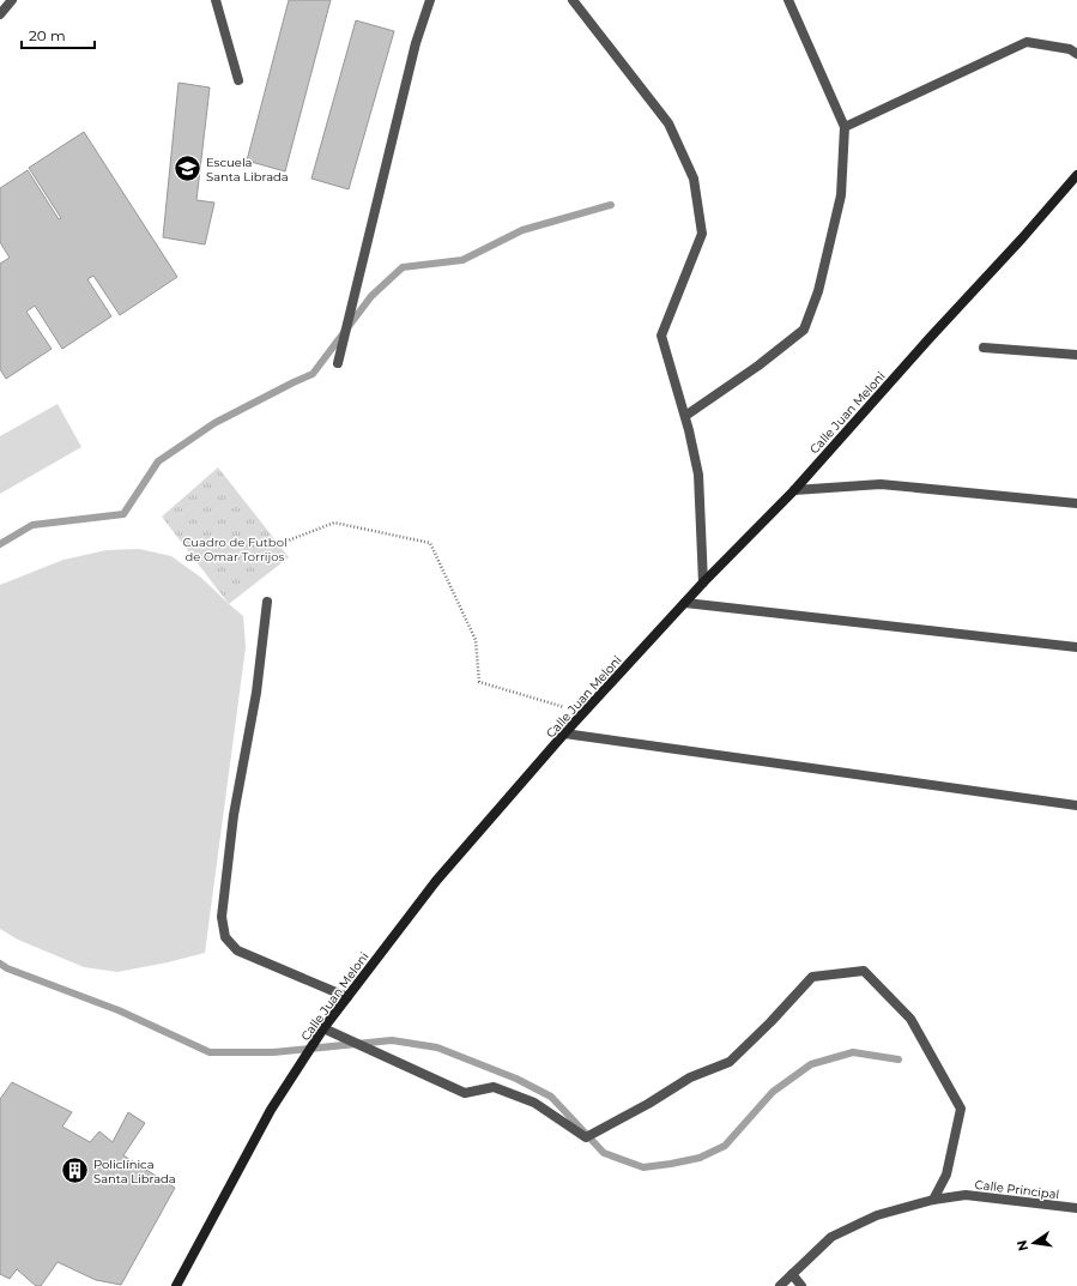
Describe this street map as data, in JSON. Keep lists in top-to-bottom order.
{
  "streets": {
    "main road": ["Calle Juan Meloni"],
    "street": ["Calle Principal"]
  },
  "parks": ["Cuadro de Futbol de Omar Torrijos"],
  "places": {
    "school or university": ["Escuela Santa Librada"],
    "building": ["Policlínica Santa Librada"]
  },
  "scale_bar": "20 m",
  "north": "left"
}
